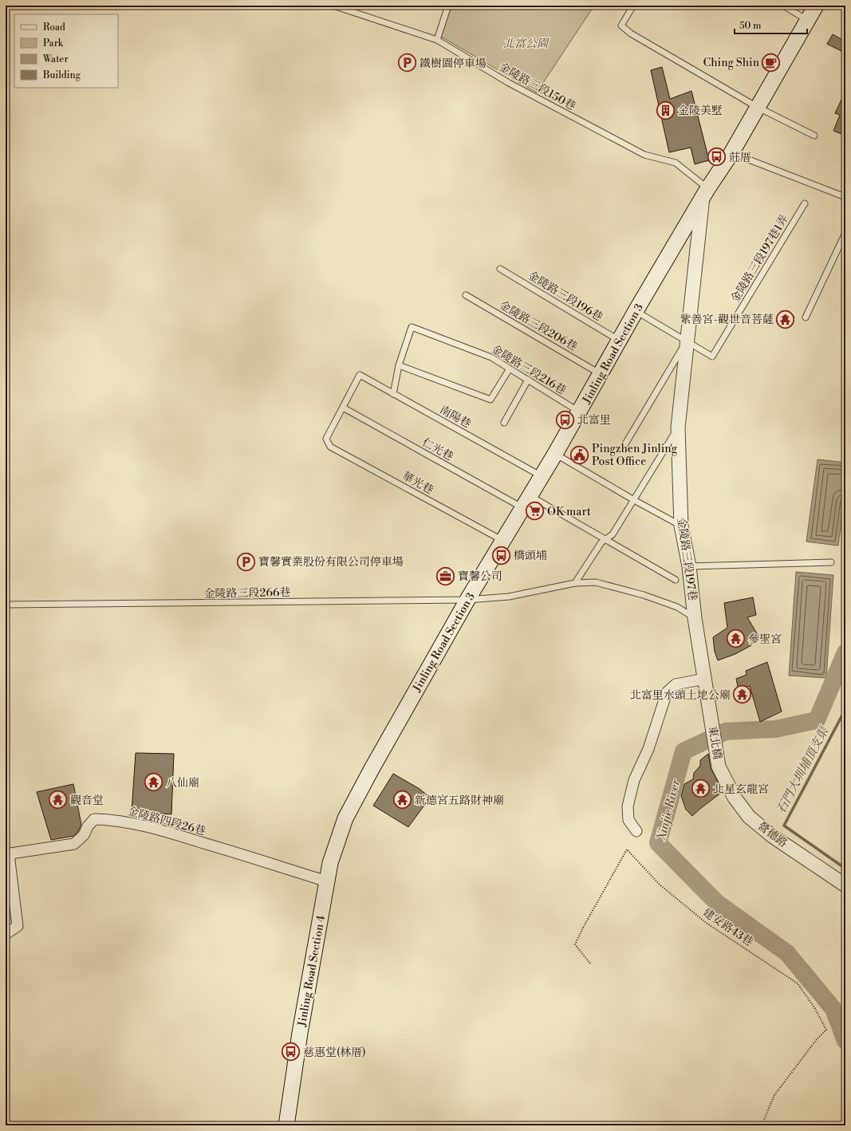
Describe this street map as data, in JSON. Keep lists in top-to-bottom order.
{
  "streets": {
    "main road": ["Jinling Road Section 3", "Jinling Road Section 4"],
    "street": [
      "金陵路三段197巷",
      "東北橋",
      "金陵路四段26巷",
      "營德路"
    ],
    "lane": [
      "金陵路三段150巷",
      "金陵路三段197巷1弄",
      "金陵路三段196巷",
      "金陵路三段206巷",
      "金陵路三段216巷",
      "南陽巷",
      "仁光巷",
      "華光巷",
      "金陵路三段266巷"
    ],
    "path": ["建安路43巷"]
  },
  "crossings": [
    ["金陵路三段150巷", "Jinling Road Section 3"],
    ["金陵路三段150巷", "金陵路三段197巷"],
    ["金陵路三段197巷1弄", "金陵路三段197巷"],
    ["金陵路三段196巷", "Jinling Road Section 3"],
    ["金陵路三段206巷", "Jinling Road Section 3"],
    ["Jinling Road Section 3", "金陵路三段216巷"],
    ["Jinling Road Section 3", "南陽巷"],
    ["Jinling Road Section 3", "仁光巷"],
    ["Jinling Road Section 3", "華光巷"],
    ["Jinling Road Section 3", "金陵路三段197巷"],
    ["Jinling Road Section 3", "金陵路三段266巷"],
    ["Jinling Road Section 3", "Jinling Road Section 4"],
    ["南陽巷", "仁光巷"],
    ["南陽巷", "華光巷"],
    ["仁光巷", "華光巷"],
    ["金陵路三段197巷", "金陵路三段266巷"],
    ["金陵路三段197巷", "東北橋"],
    ["東北橋", "營德路"],
    ["金陵路四段26巷", "Jinling Road Section 4"]
  ],
  "water": ["石門大圳埔頂支渠", "Xinjie River"],
  "parks": ["北富公園"],
  "places": {
    "cafe": ["Ching Shin"],
    "parking": ["鐵樹園停車場", "寶馨實業股份有限公司停車場"],
    "building": ["金陵美墅"],
    "bus stop": [
      "莊厝",
      "北富里",
      "橋頭埔",
      "慈惠堂(林厝)"
    ],
    "temple": [
      "紫善宮-觀世音菩薩",
      "參聖宮",
      "北富里水頭土地公廟",
      "八仙廟",
      "北星玄龍宮",
      "觀音堂",
      "新德宮五路財神廟"
    ],
    "public building": ["Pingzhen Jinling Post Office"],
    "supermarket": ["OK mart"],
    "office": ["寶馨公司"]
  },
  "legend": [
    "Road",
    "Park",
    "Water",
    "Building"
  ],
  "scale_bar": "50 m"
}
